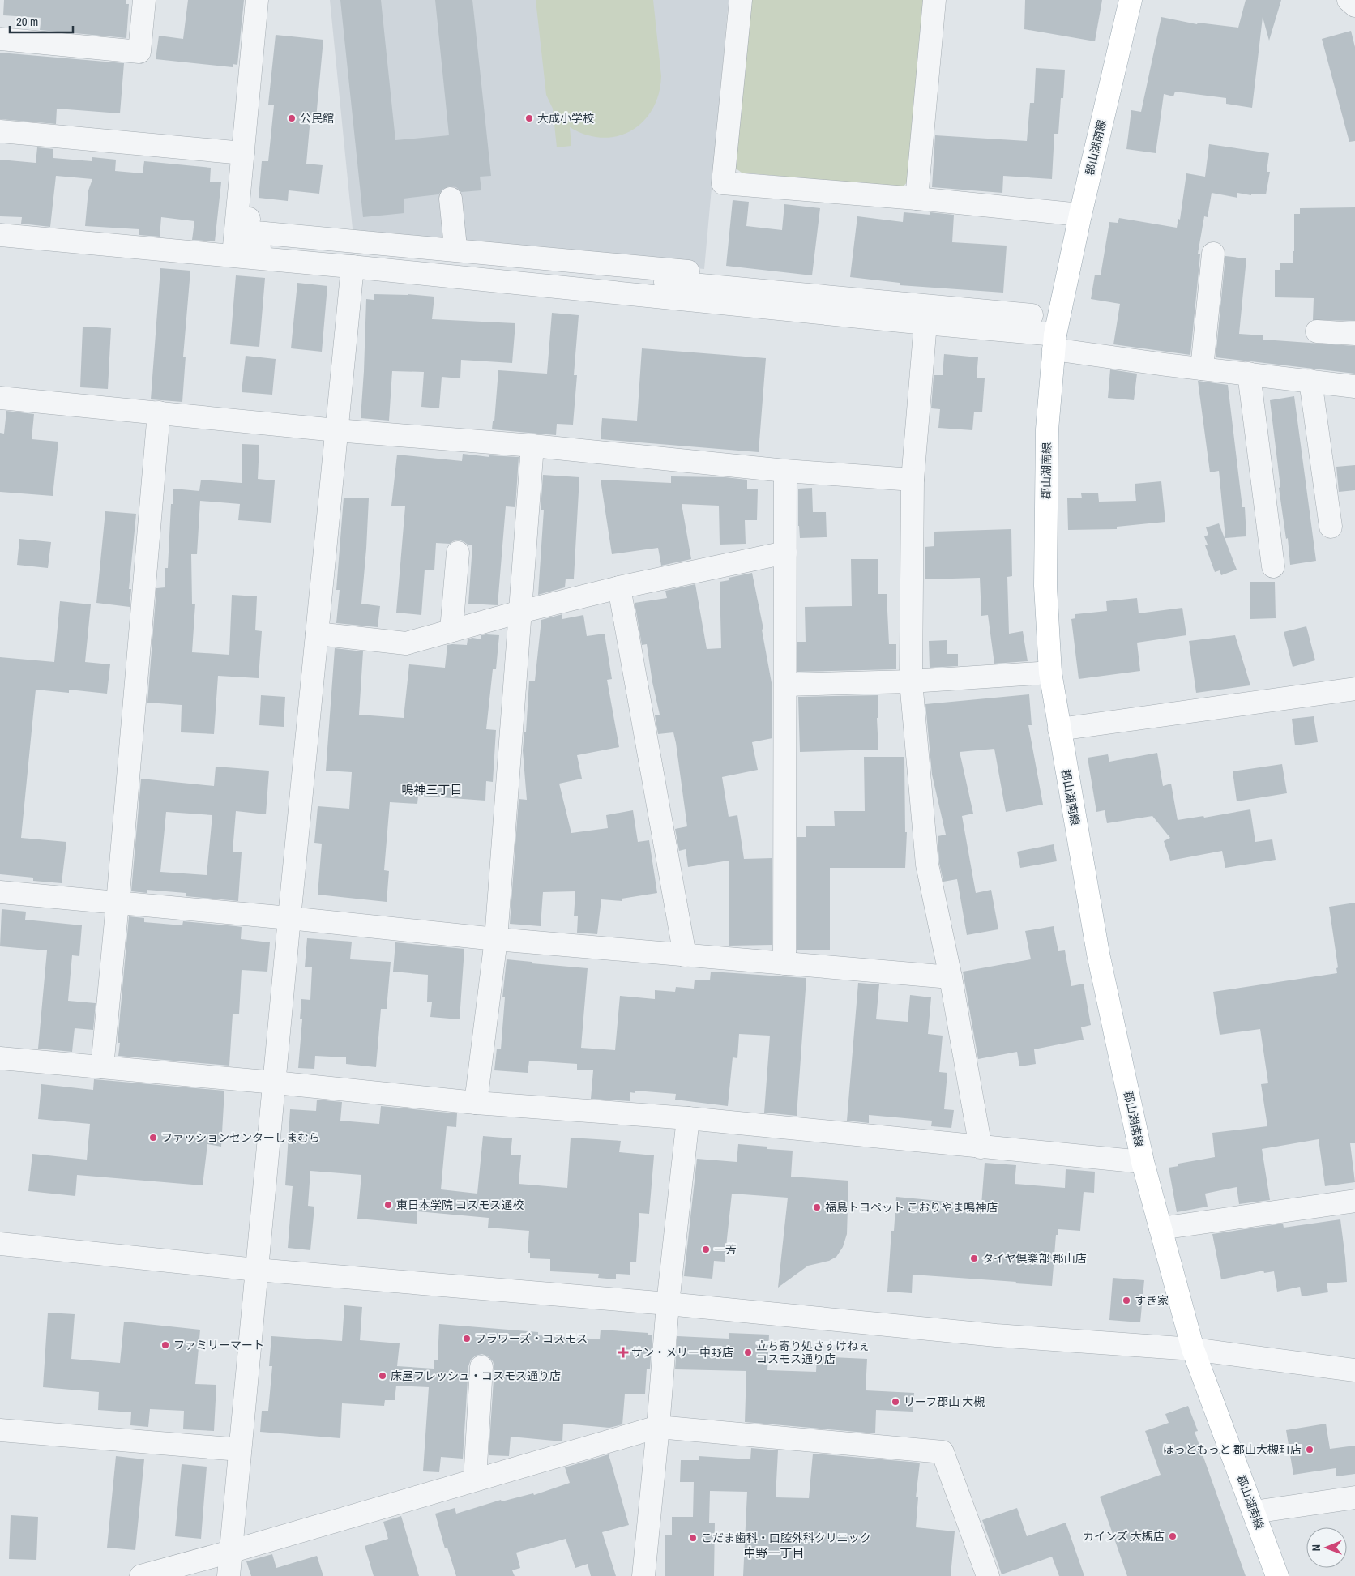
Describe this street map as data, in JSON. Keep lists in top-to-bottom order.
{
  "streets": {
    "main road": ["郡山湖南線"]
  },
  "districts": ["鳴神三丁目", "中野一丁目"],
  "places": {
    "other": [
      "公民館",
      "大成小学校",
      "ファッションセンターしまむら",
      "東日本学院 コスモス通校",
      "福島トヨペット こおりやま鳴神店",
      "一芳",
      "タイヤ倶楽部 郡山店",
      "すき家",
      "フラワーズ・コスモス",
      "ファミリーマート",
      "立ち寄り処さすけねぇ コスモス通り店",
      "床屋フレッシュ・コスモス通り店",
      "リーフ郡山 大槻",
      "ほっともっと 郡山大槻町店",
      "カインズ 大槻店",
      "こだま歯科・口腔外科クリニック"
    ],
    "health": ["サン・メリー中野店"]
  },
  "scale_bar": "20 m",
  "north": "left"
}
